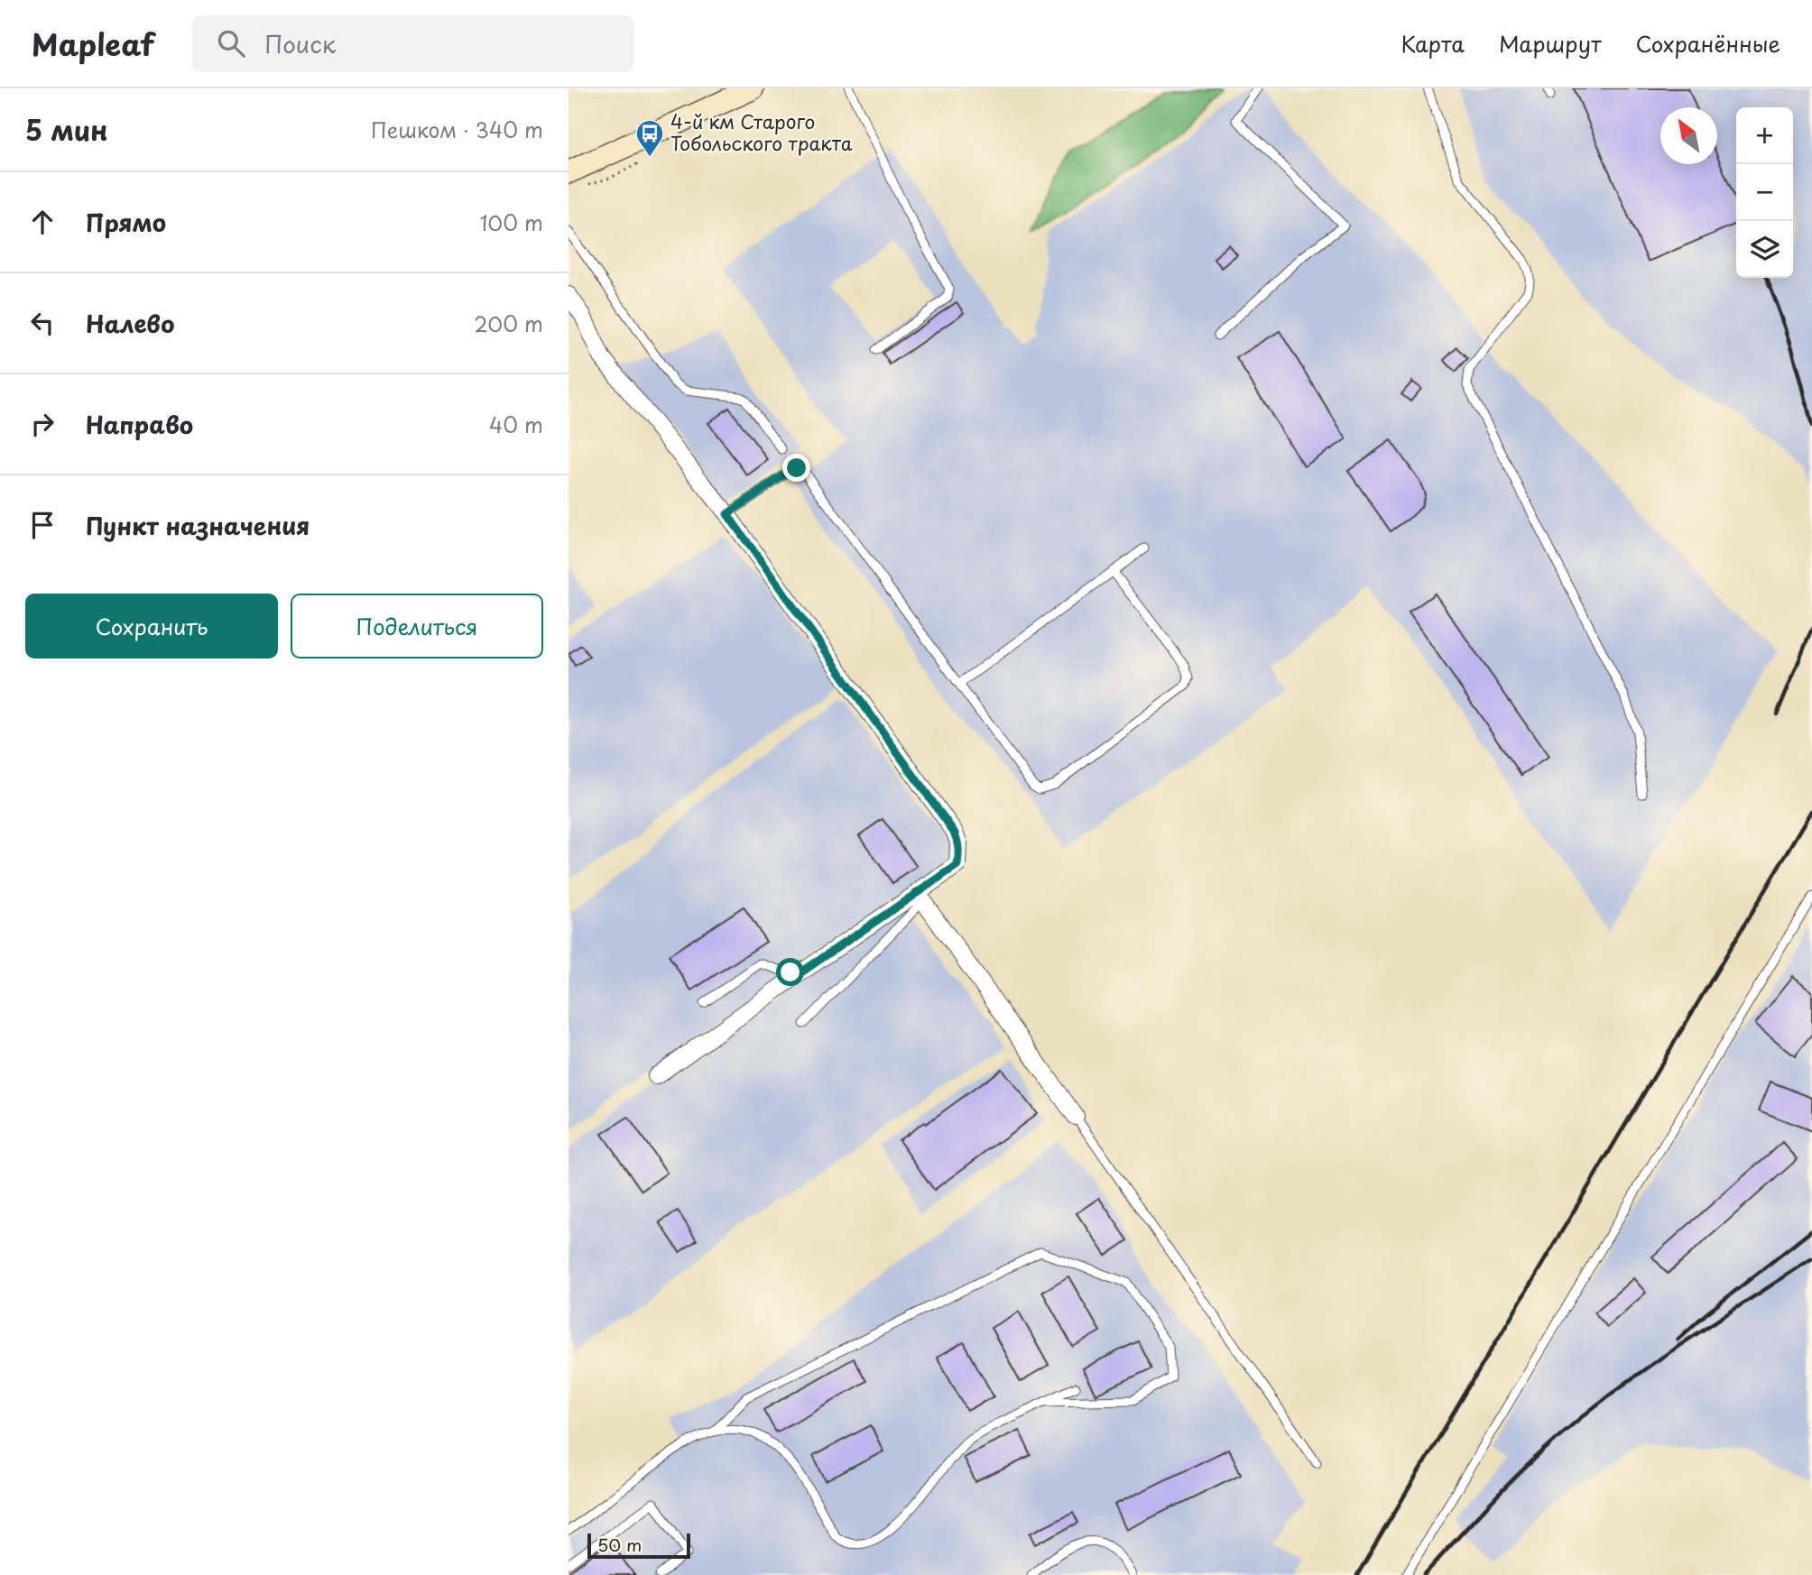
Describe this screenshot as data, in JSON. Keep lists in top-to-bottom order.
{
  "places": {
    "bus stop": ["4-й км Старого Тобольского тракта"]
  },
  "scale_bar": "50 m",
  "north": "top left",
  "page": {
    "header": "Mapleaf",
    "search": "Поиск",
    "nav": ["Карта", "Маршрут", "Сохранённые"],
    "heading": ["5 мин", "Пешком · 340 m"],
    "map_buttons": ["+", "−"],
    "list": [
      ["Прямо", "100 m"],
      ["Налево", "200 m"],
      ["Направо", "40 m"],
      "Пункт назначения"
    ],
    "buttons": ["Сохранить", "Поделиться"],
    "scale": "50 m"
  }
}
